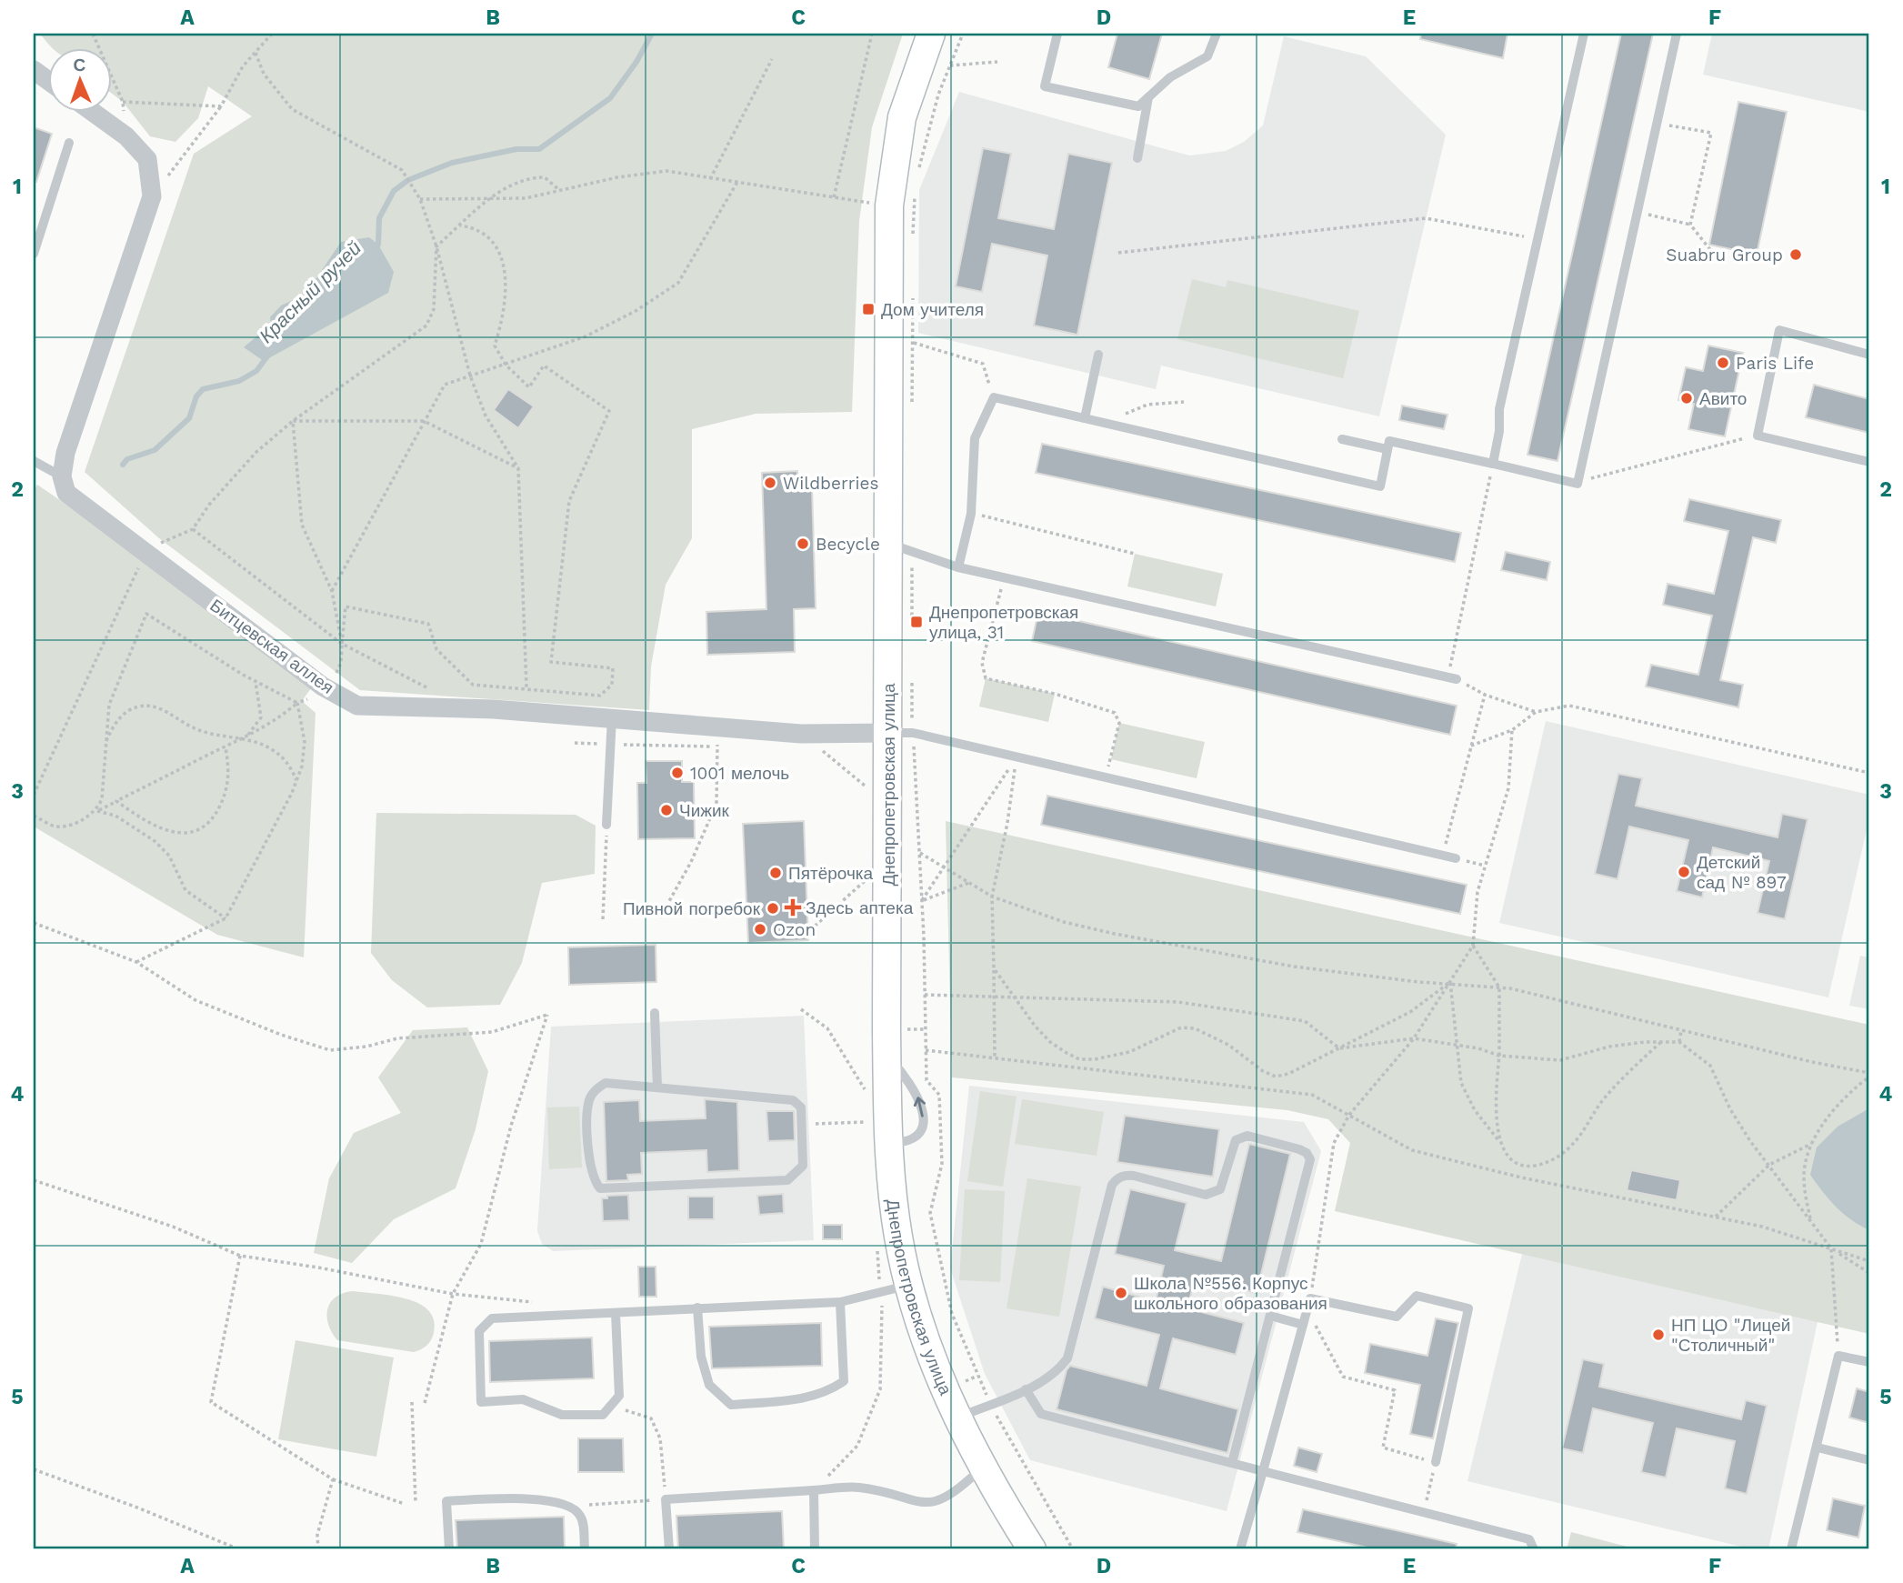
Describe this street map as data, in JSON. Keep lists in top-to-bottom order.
{
  "streets": {
    "street": ["Битцевская аллея", "Днепропетровская улица"]
  },
  "crossings": [
    ["Битцевская аллея", "Днепропетровская улица"]
  ],
  "water": ["Красный ручей"],
  "places": {
    "other": [
      "Suabru Group",
      "Paris Life",
      "Авито",
      "Wildberries",
      "Becycle",
      "1001 мелочь",
      "Чижик",
      "Детский сад № 897",
      "Пятёрочка",
      "Пивной погребок",
      "Ozon",
      "Школа №556. Корпус школьного образования",
      "НП ЦО \"Лицей \"Столичный\""
    ],
    "transit": ["Дом учителя", "Днепропетровская улица, 31"],
    "health": ["Здесь аптека"]
  },
  "north": "top",
  "grid": {
    "columns": [
      "A",
      "B",
      "C",
      "D",
      "E",
      "F"
    ],
    "rows": [
      "1",
      "2",
      "3",
      "4",
      "5"
    ]
  }
}
